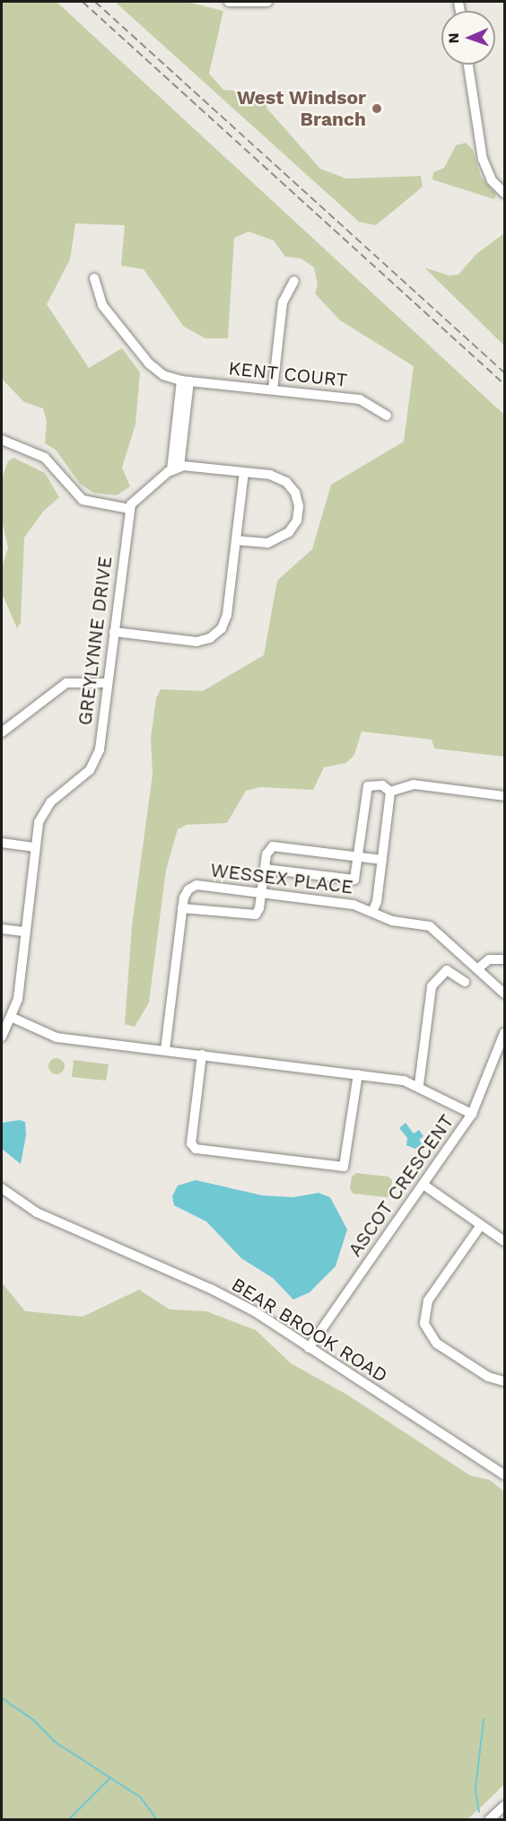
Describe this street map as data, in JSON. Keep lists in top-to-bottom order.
{
  "streets": {
    "street": [
      "KENT COURT",
      "GREYLYNNE DRIVE",
      "WESSEX PLACE",
      "ASCOT CRESCENT",
      "BEAR BROOK ROAD"
    ]
  },
  "crossings": [
    ["ASCOT CRESCENT", "BEAR BROOK ROAD"]
  ],
  "places": ["West Windsor Branch"],
  "north": "left"
}
